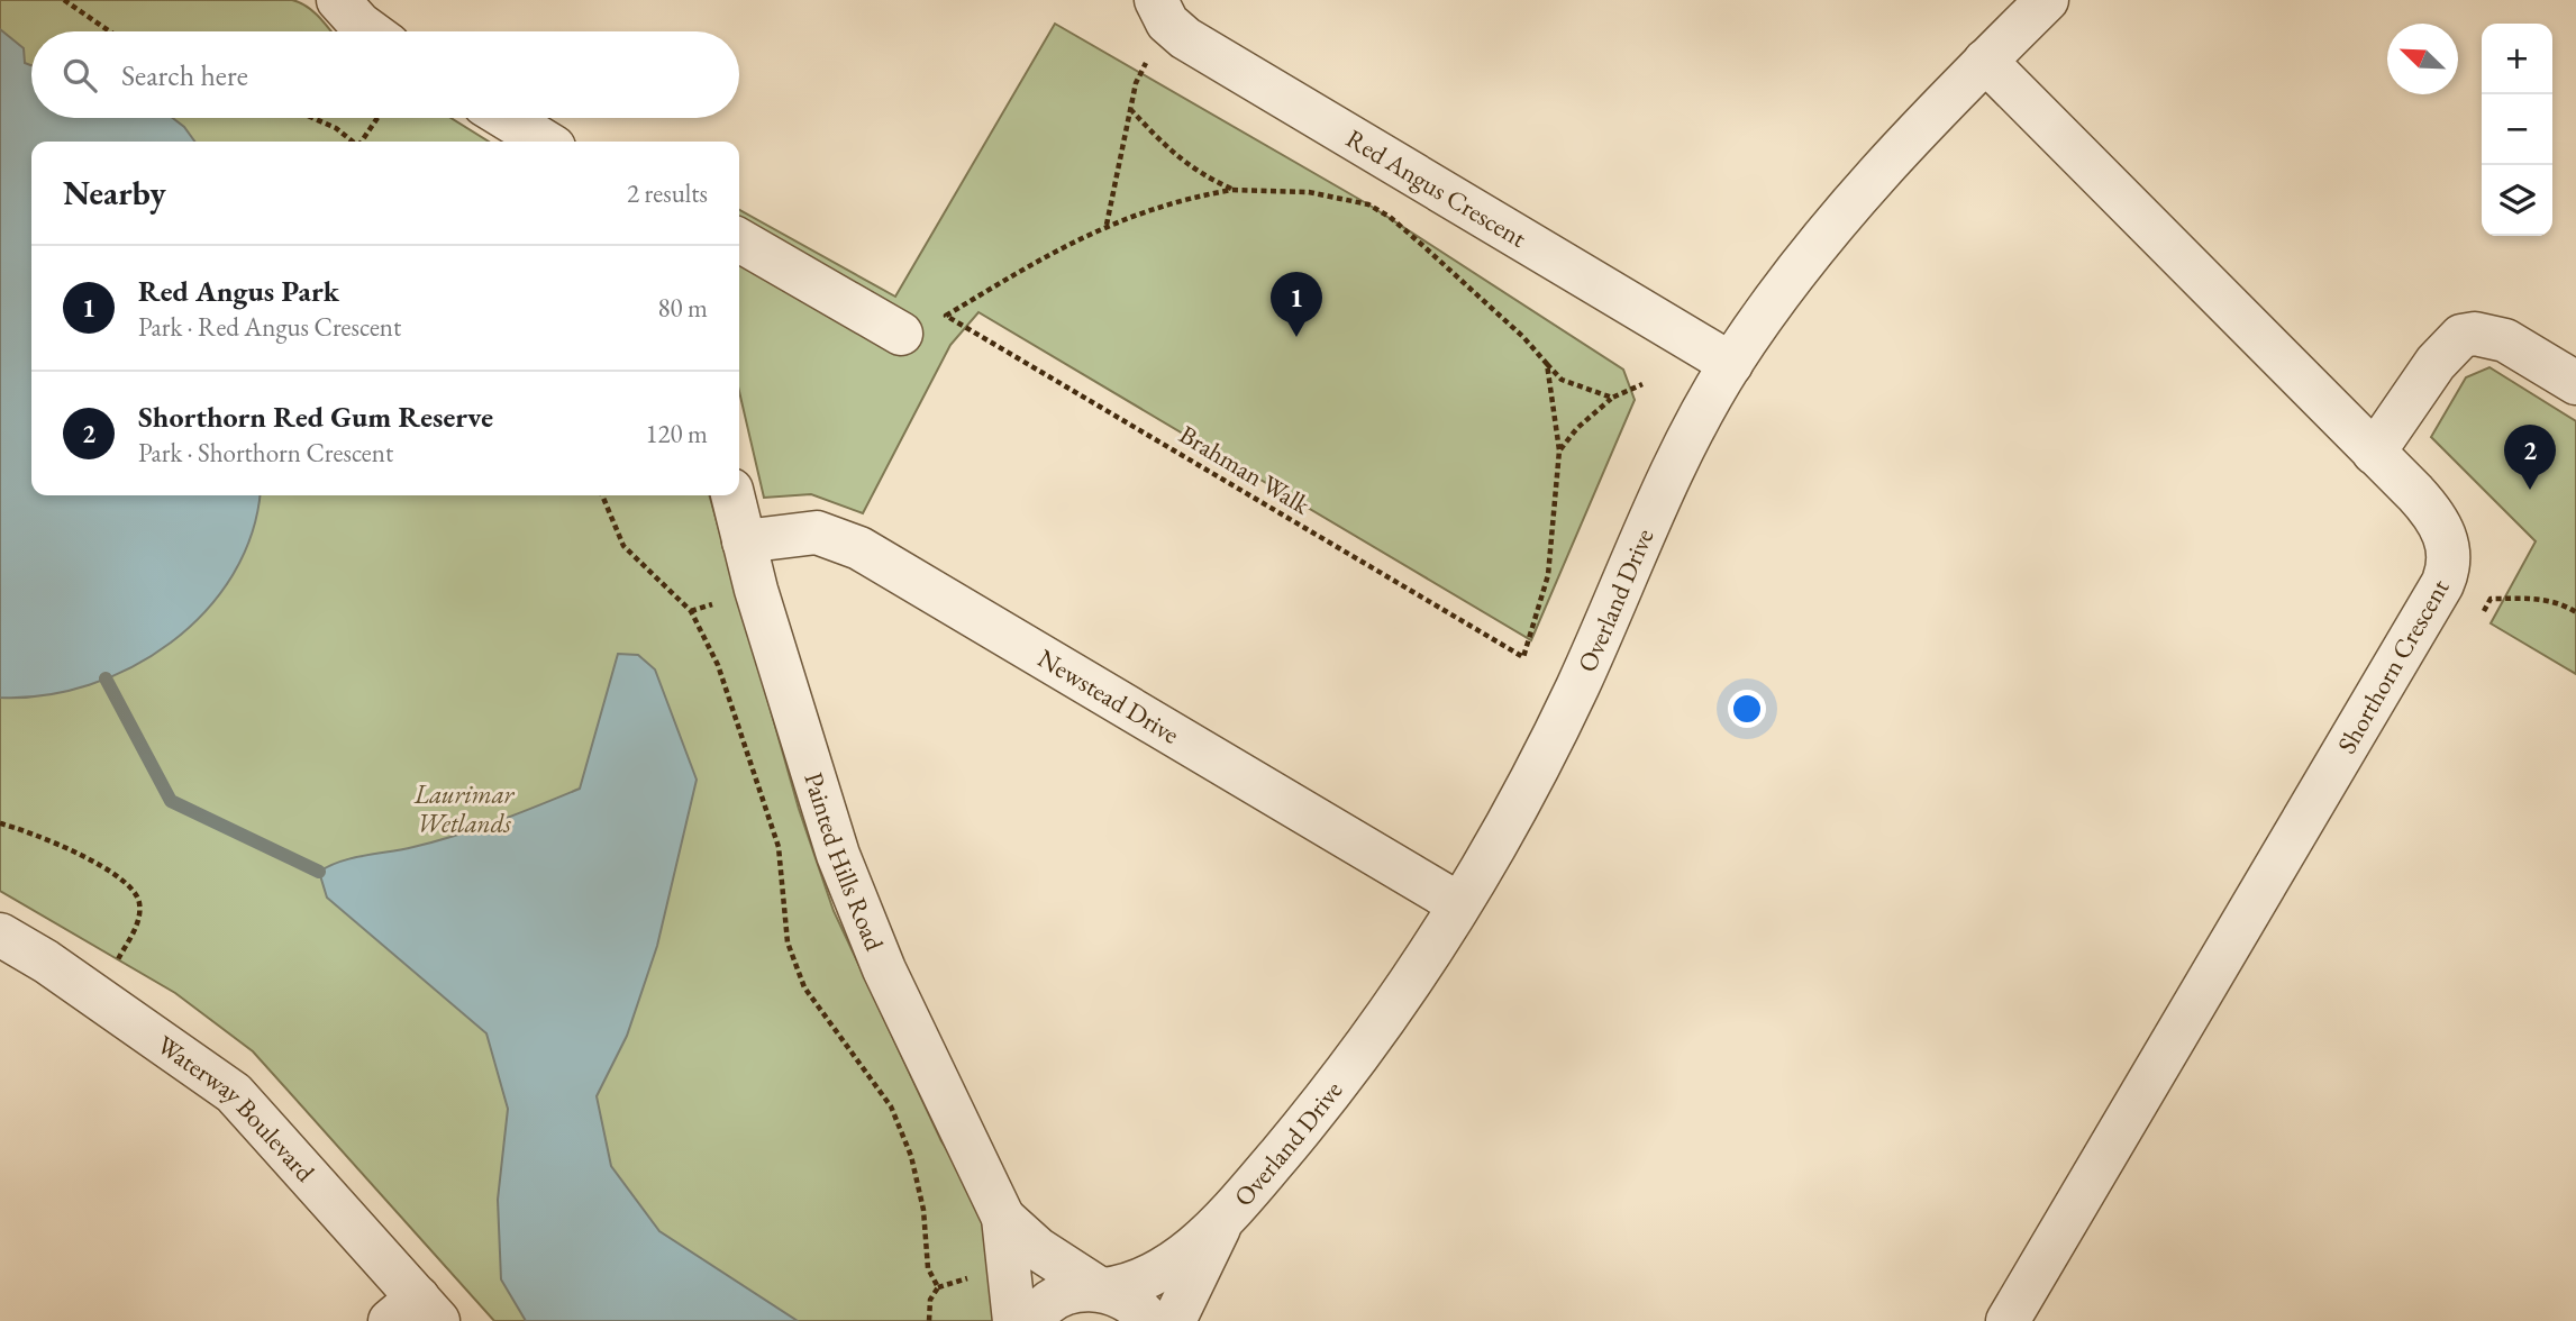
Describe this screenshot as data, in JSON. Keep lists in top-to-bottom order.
{
  "streets": {
    "street": [
      "Red Angus Crescent",
      "Overland Drive",
      "Shorthorn Crescent",
      "Newstead Drive",
      "Painted Hills Road",
      "Waterway Boulevard"
    ],
    "path": ["Brahman Walk"]
  },
  "crossings": [
    ["Red Angus Crescent", "Overland Drive"],
    ["Overland Drive", "Shorthorn Crescent"],
    ["Overland Drive", "Newstead Drive"],
    ["Overland Drive", "Painted Hills Road"],
    ["Newstead Drive", "Painted Hills Road"]
  ],
  "parks": ["Laurimar Wetlands"],
  "north": "top left",
  "page": {
    "map_buttons": ["+", "−"],
    "search": "Search here",
    "heading": ["Nearby", "2 results"],
    "list": [
      {
        "mark": "1",
        "name": "Red Angus Park",
        "note": "Park · Red Angus Crescent",
        "value": "80 m"
      },
      {
        "mark": "2",
        "name": "Shorthorn Red Gum Reserve",
        "note": "Park · Shorthorn Crescent",
        "value": "120 m"
      }
    ],
    "pins": ["1", "2"]
  }
}
